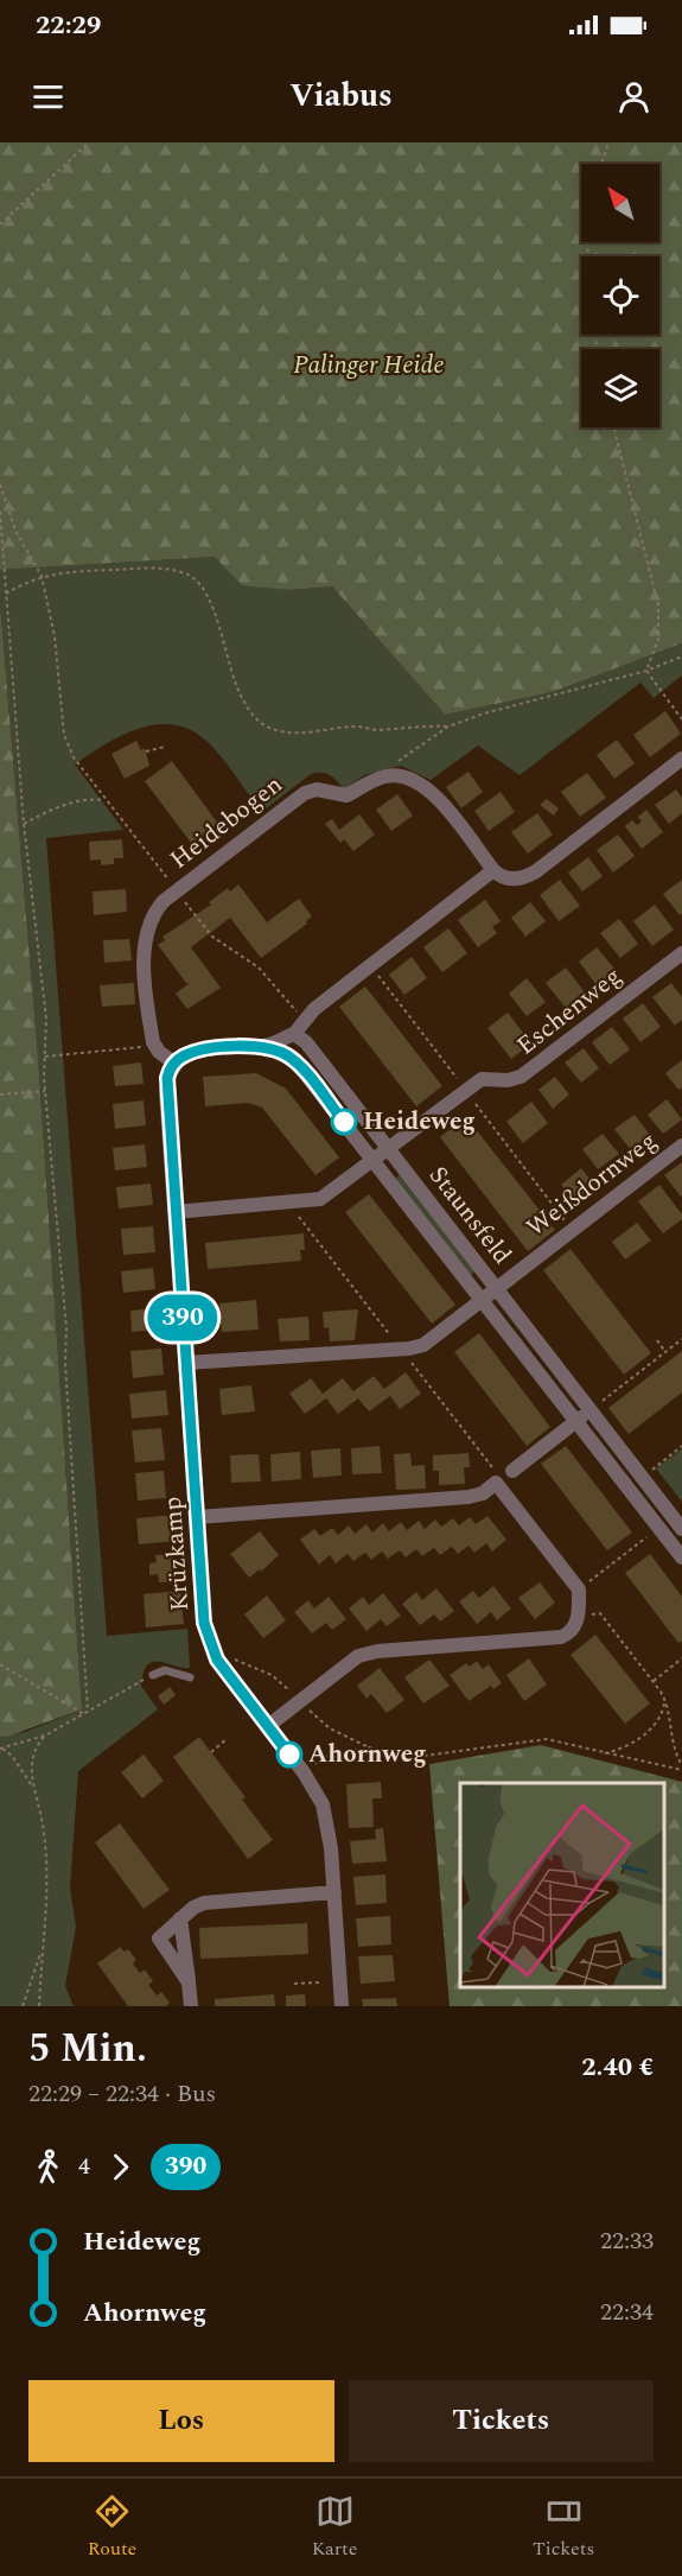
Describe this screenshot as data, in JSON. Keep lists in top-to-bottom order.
{
  "streets": {
    "street": [
      "Heidebogen",
      "Eschenweg",
      "Weißdornweg",
      "Staunsfeld",
      "Krüzkamp"
    ]
  },
  "crossings": [
    ["Heidebogen", "Krüzkamp"],
    ["Eschenweg", "Staunsfeld"],
    ["Eschenweg", "Krüzkamp"],
    ["Weißdornweg", "Staunsfeld"]
  ],
  "parks": ["Palinger Heide"],
  "places": ["Heideweg", "Ahornweg"],
  "lines": ["bus line 390"],
  "north": "top left",
  "page": {
    "status": "22:29",
    "header": "Viabus",
    "on_map": "390",
    "heading": ["5 Min.", "22:29 – 22:34 · Bus", "2.40 €"],
    "legs": ["4", "390"],
    "list": [
      {
        "name": "Heideweg",
        "value": "22:33"
      },
      {
        "name": "Ahornweg",
        "value": "22:34"
      }
    ],
    "buttons": ["Los", "Tickets"],
    "tabs": ["Route", "Karte", "Tickets"]
  }
}
